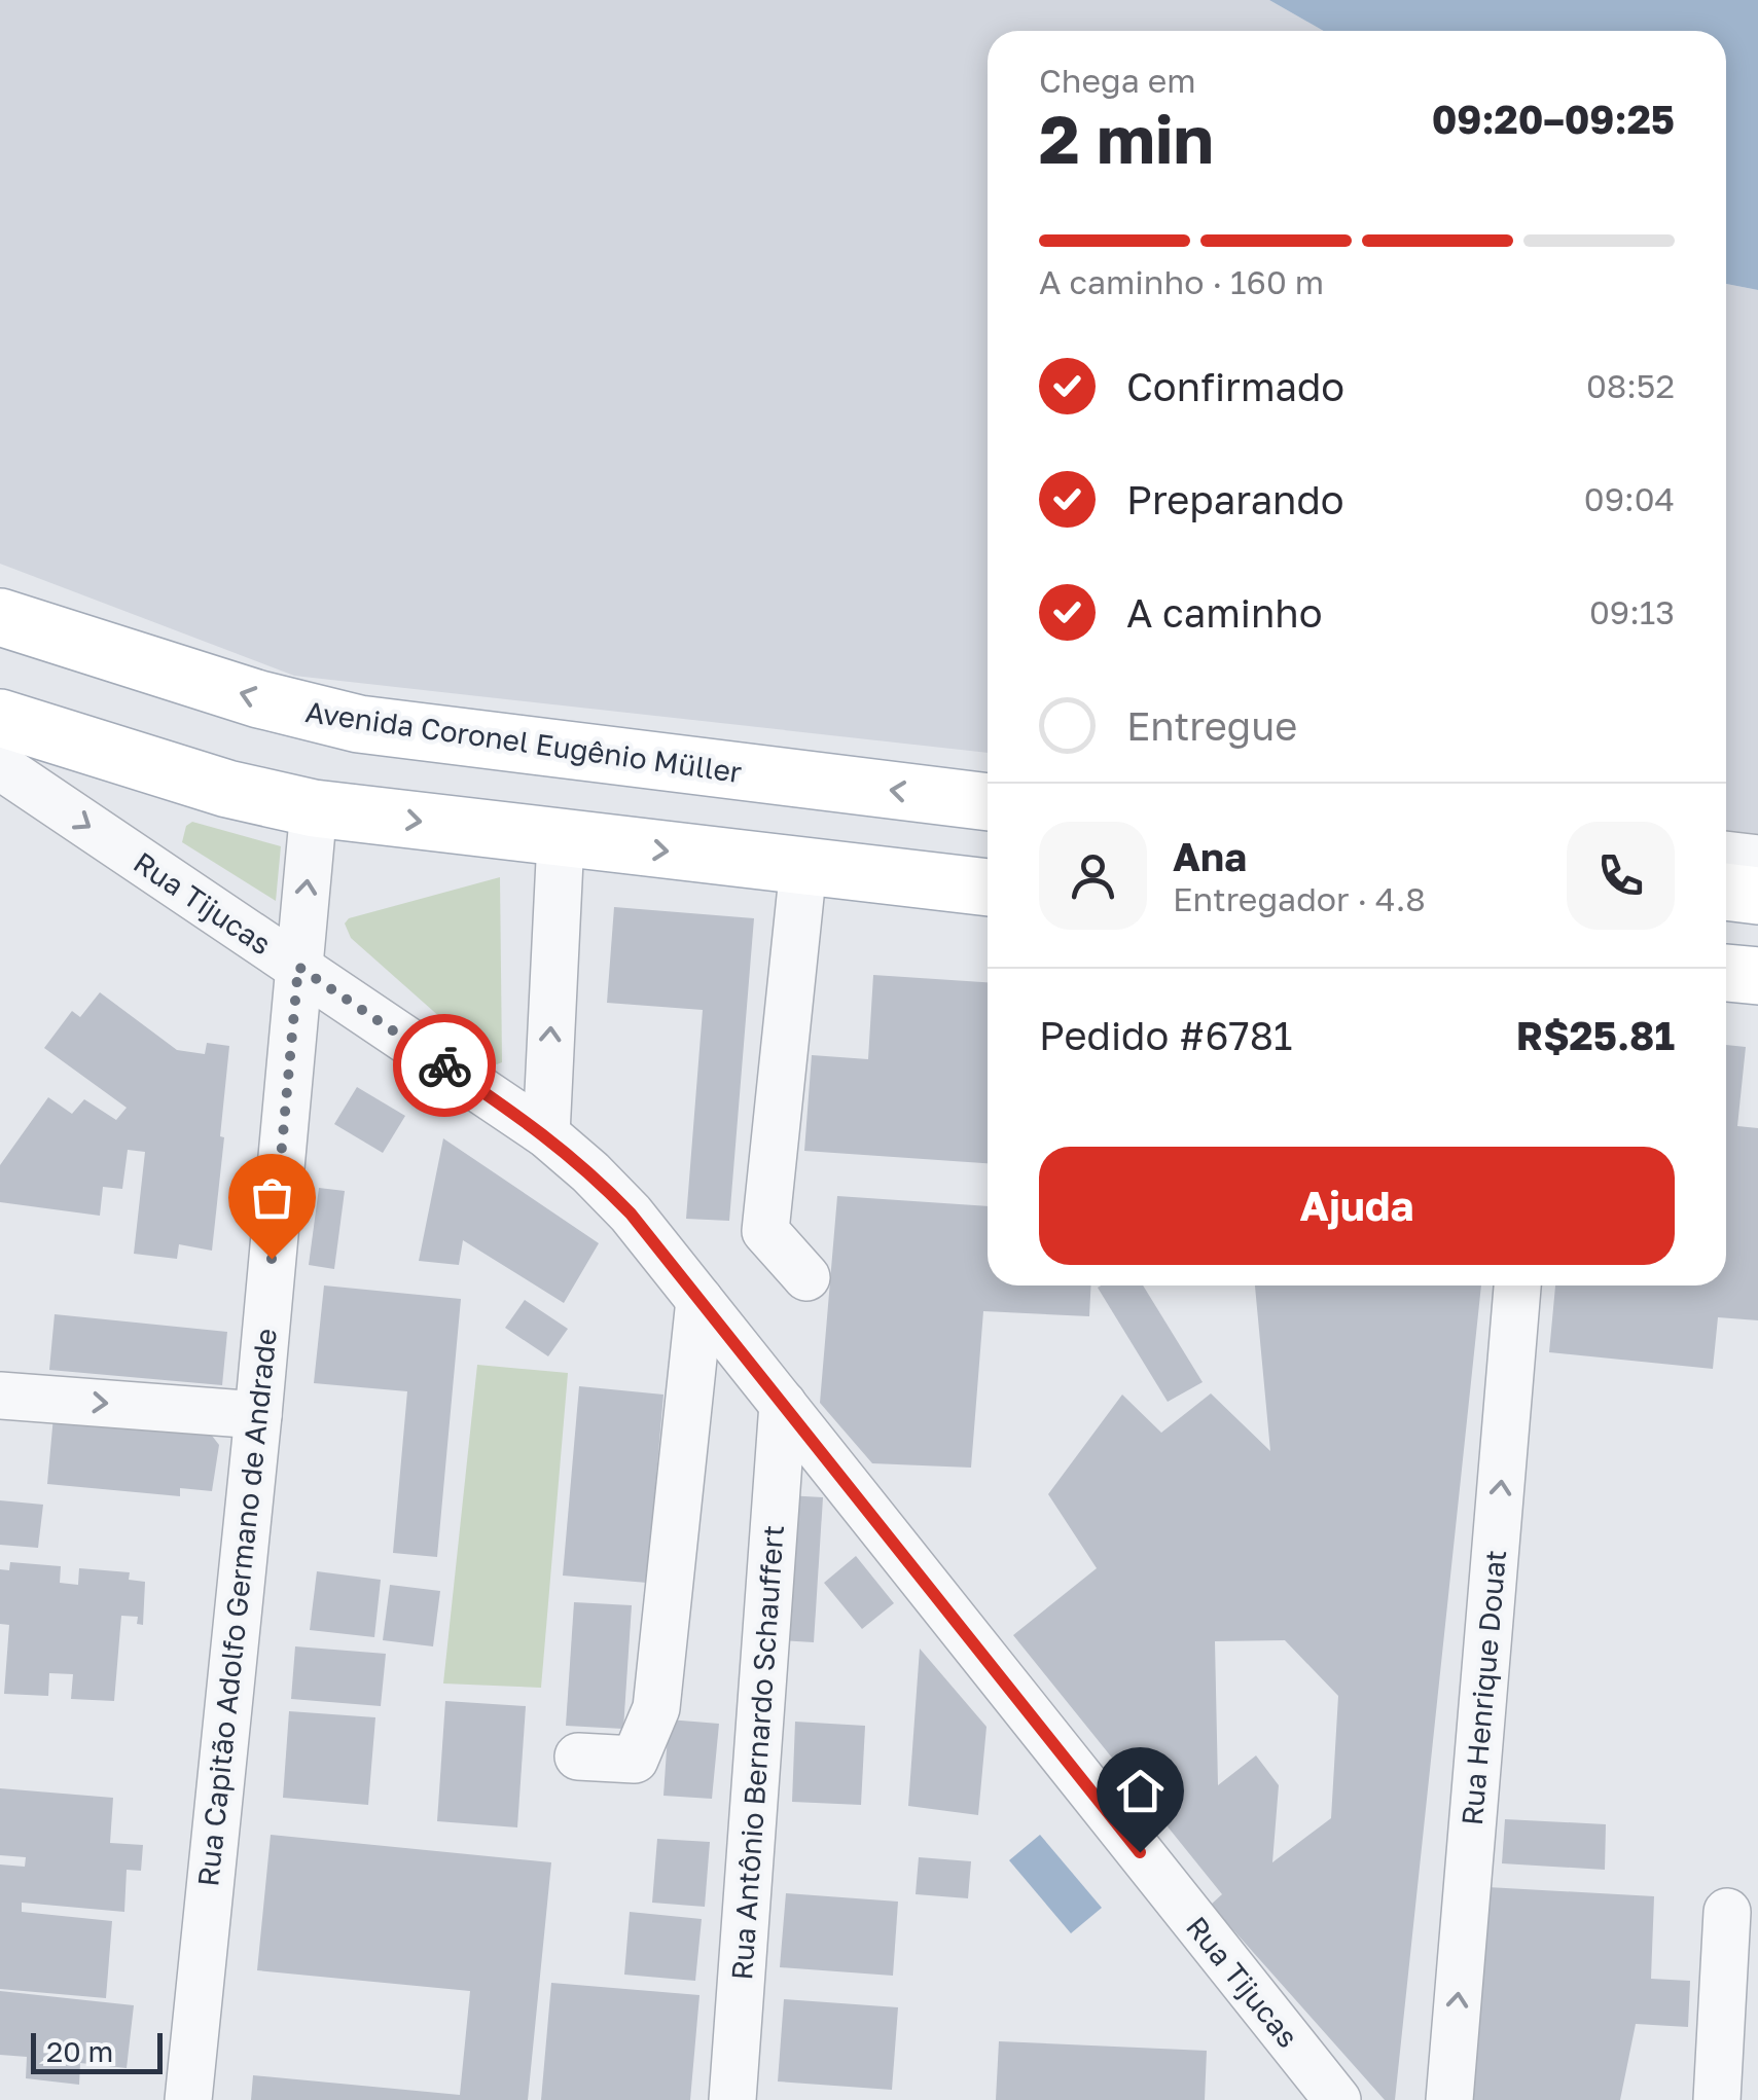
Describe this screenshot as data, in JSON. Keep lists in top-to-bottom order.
{
  "streets": {
    "main road": ["Avenida Coronel Eugênio Müller"],
    "street": [
      "Rua Tijucas",
      "Rua Capitão Adolfo Germano de Andrade",
      "Rua Henrique Douat",
      "Rua Antônio Bernardo Schauffert"
    ]
  },
  "crossings": [
    ["Rua Tijucas", "Rua Capitão Adolfo Germano de Andrade"],
    ["Rua Tijucas", "Rua Antônio Bernardo Schauffert"]
  ],
  "one_way": ["Rua Henrique Douat"],
  "scale_bar": "20 m",
  "page": {
    "heading": ["2 min", "Chega em", "09:20–09:25"],
    "panel": [
      "Ana",
      "Entregador · 4.8",
      "Pedido #6781",
      "R$25.81"
    ],
    "bar": "A caminho · 160 m",
    "list": [
      ["Confirmado", "08:52"],
      ["Preparando", "09:04"],
      ["A caminho", "09:13"],
      "Entregue"
    ],
    "buttons": "Ajuda",
    "scale": "20 m"
  }
}
